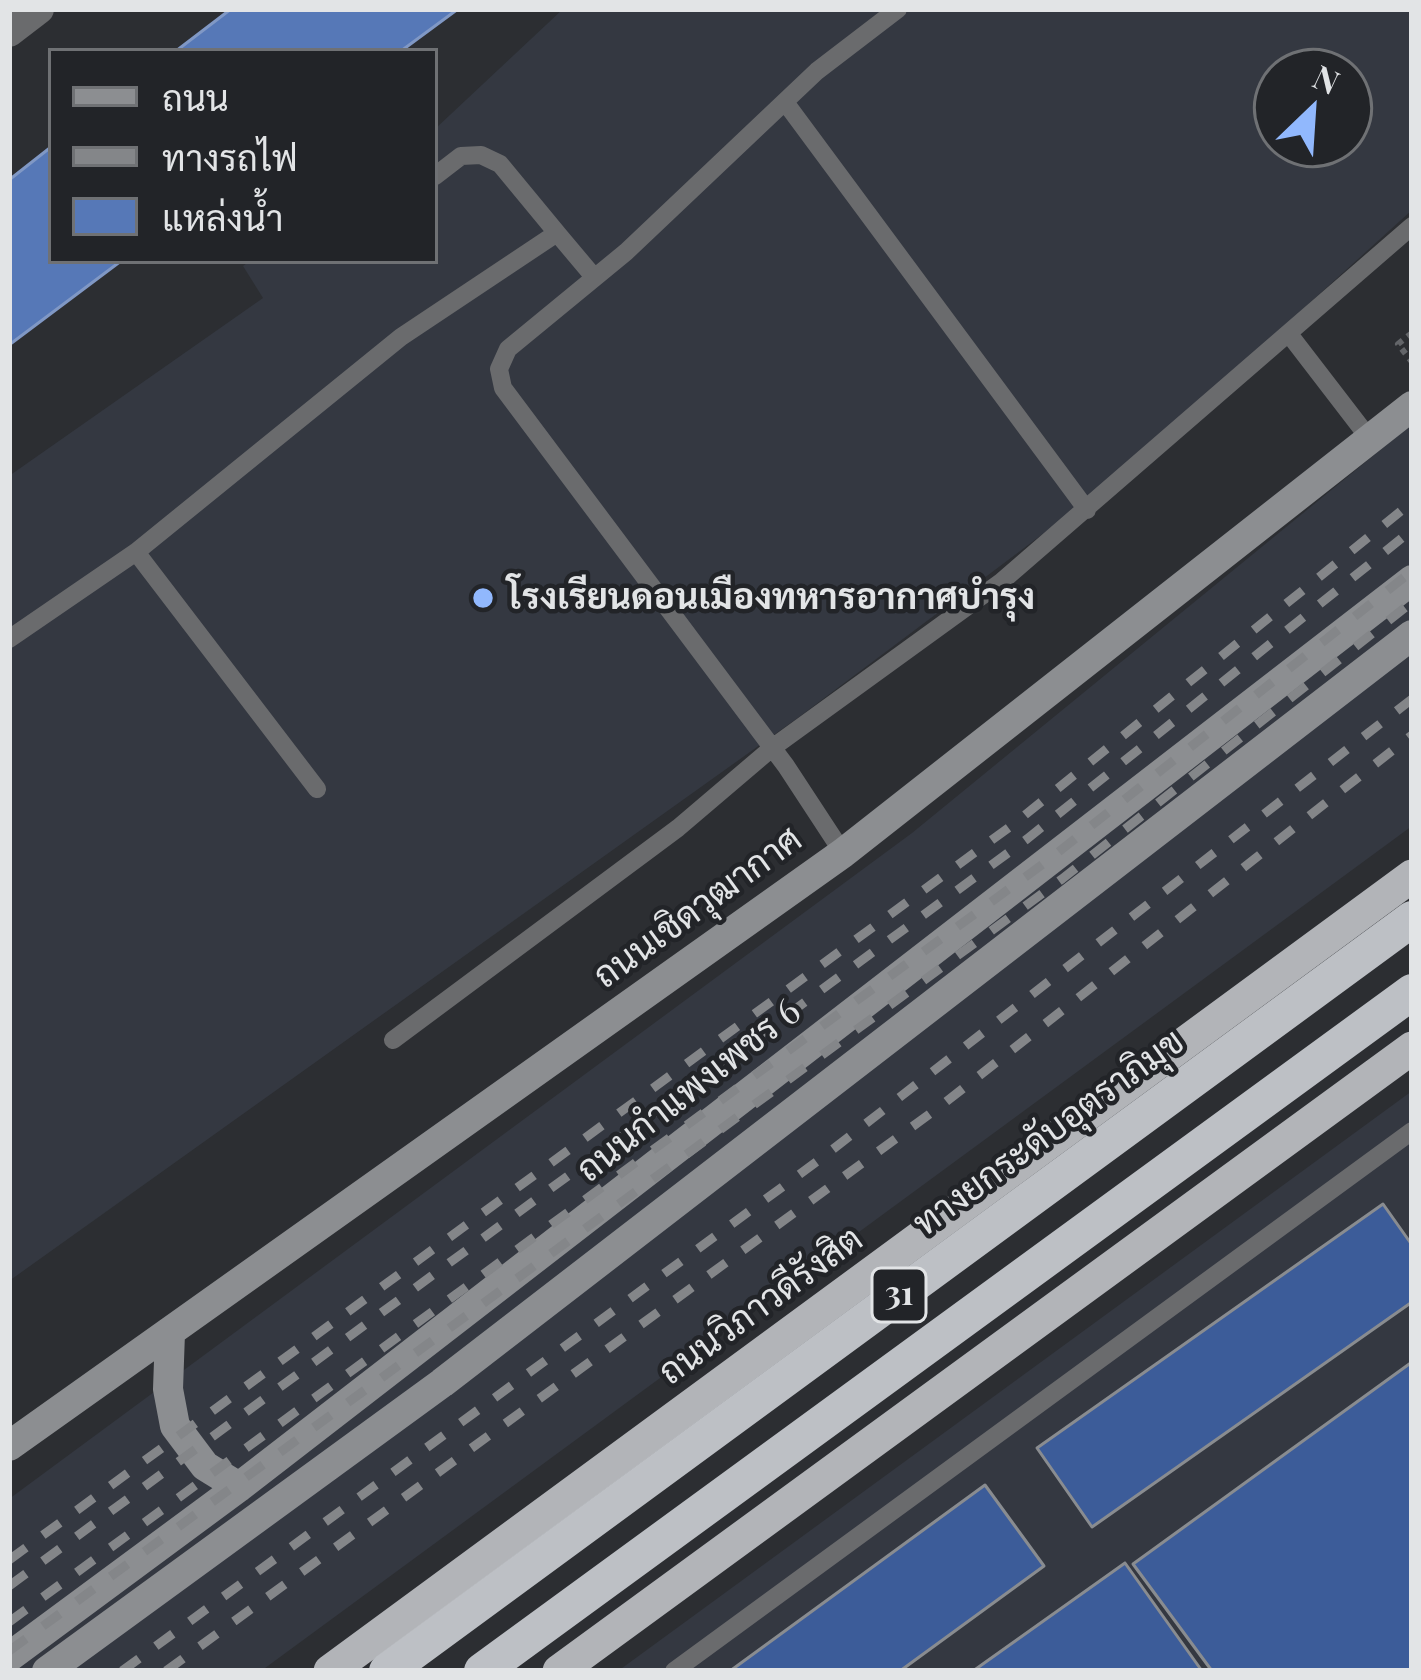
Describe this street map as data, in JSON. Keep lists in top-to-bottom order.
{
  "streets": {
    "highway": ["ทางยกระดับอุตราภิมุข", "31", "ถนนวิภาวดีรังสิต"],
    "main road": ["ถนนเชิดวุฒากาศ", "ถนนกำแพงเพชร 6"]
  },
  "places": ["โรงเรียนดอนเมืองทหารอากาศบำรุง"],
  "legend": ["ถนน", "ทางรถไฟ", "แหล่งน้ำ"],
  "north": "top right"
}
